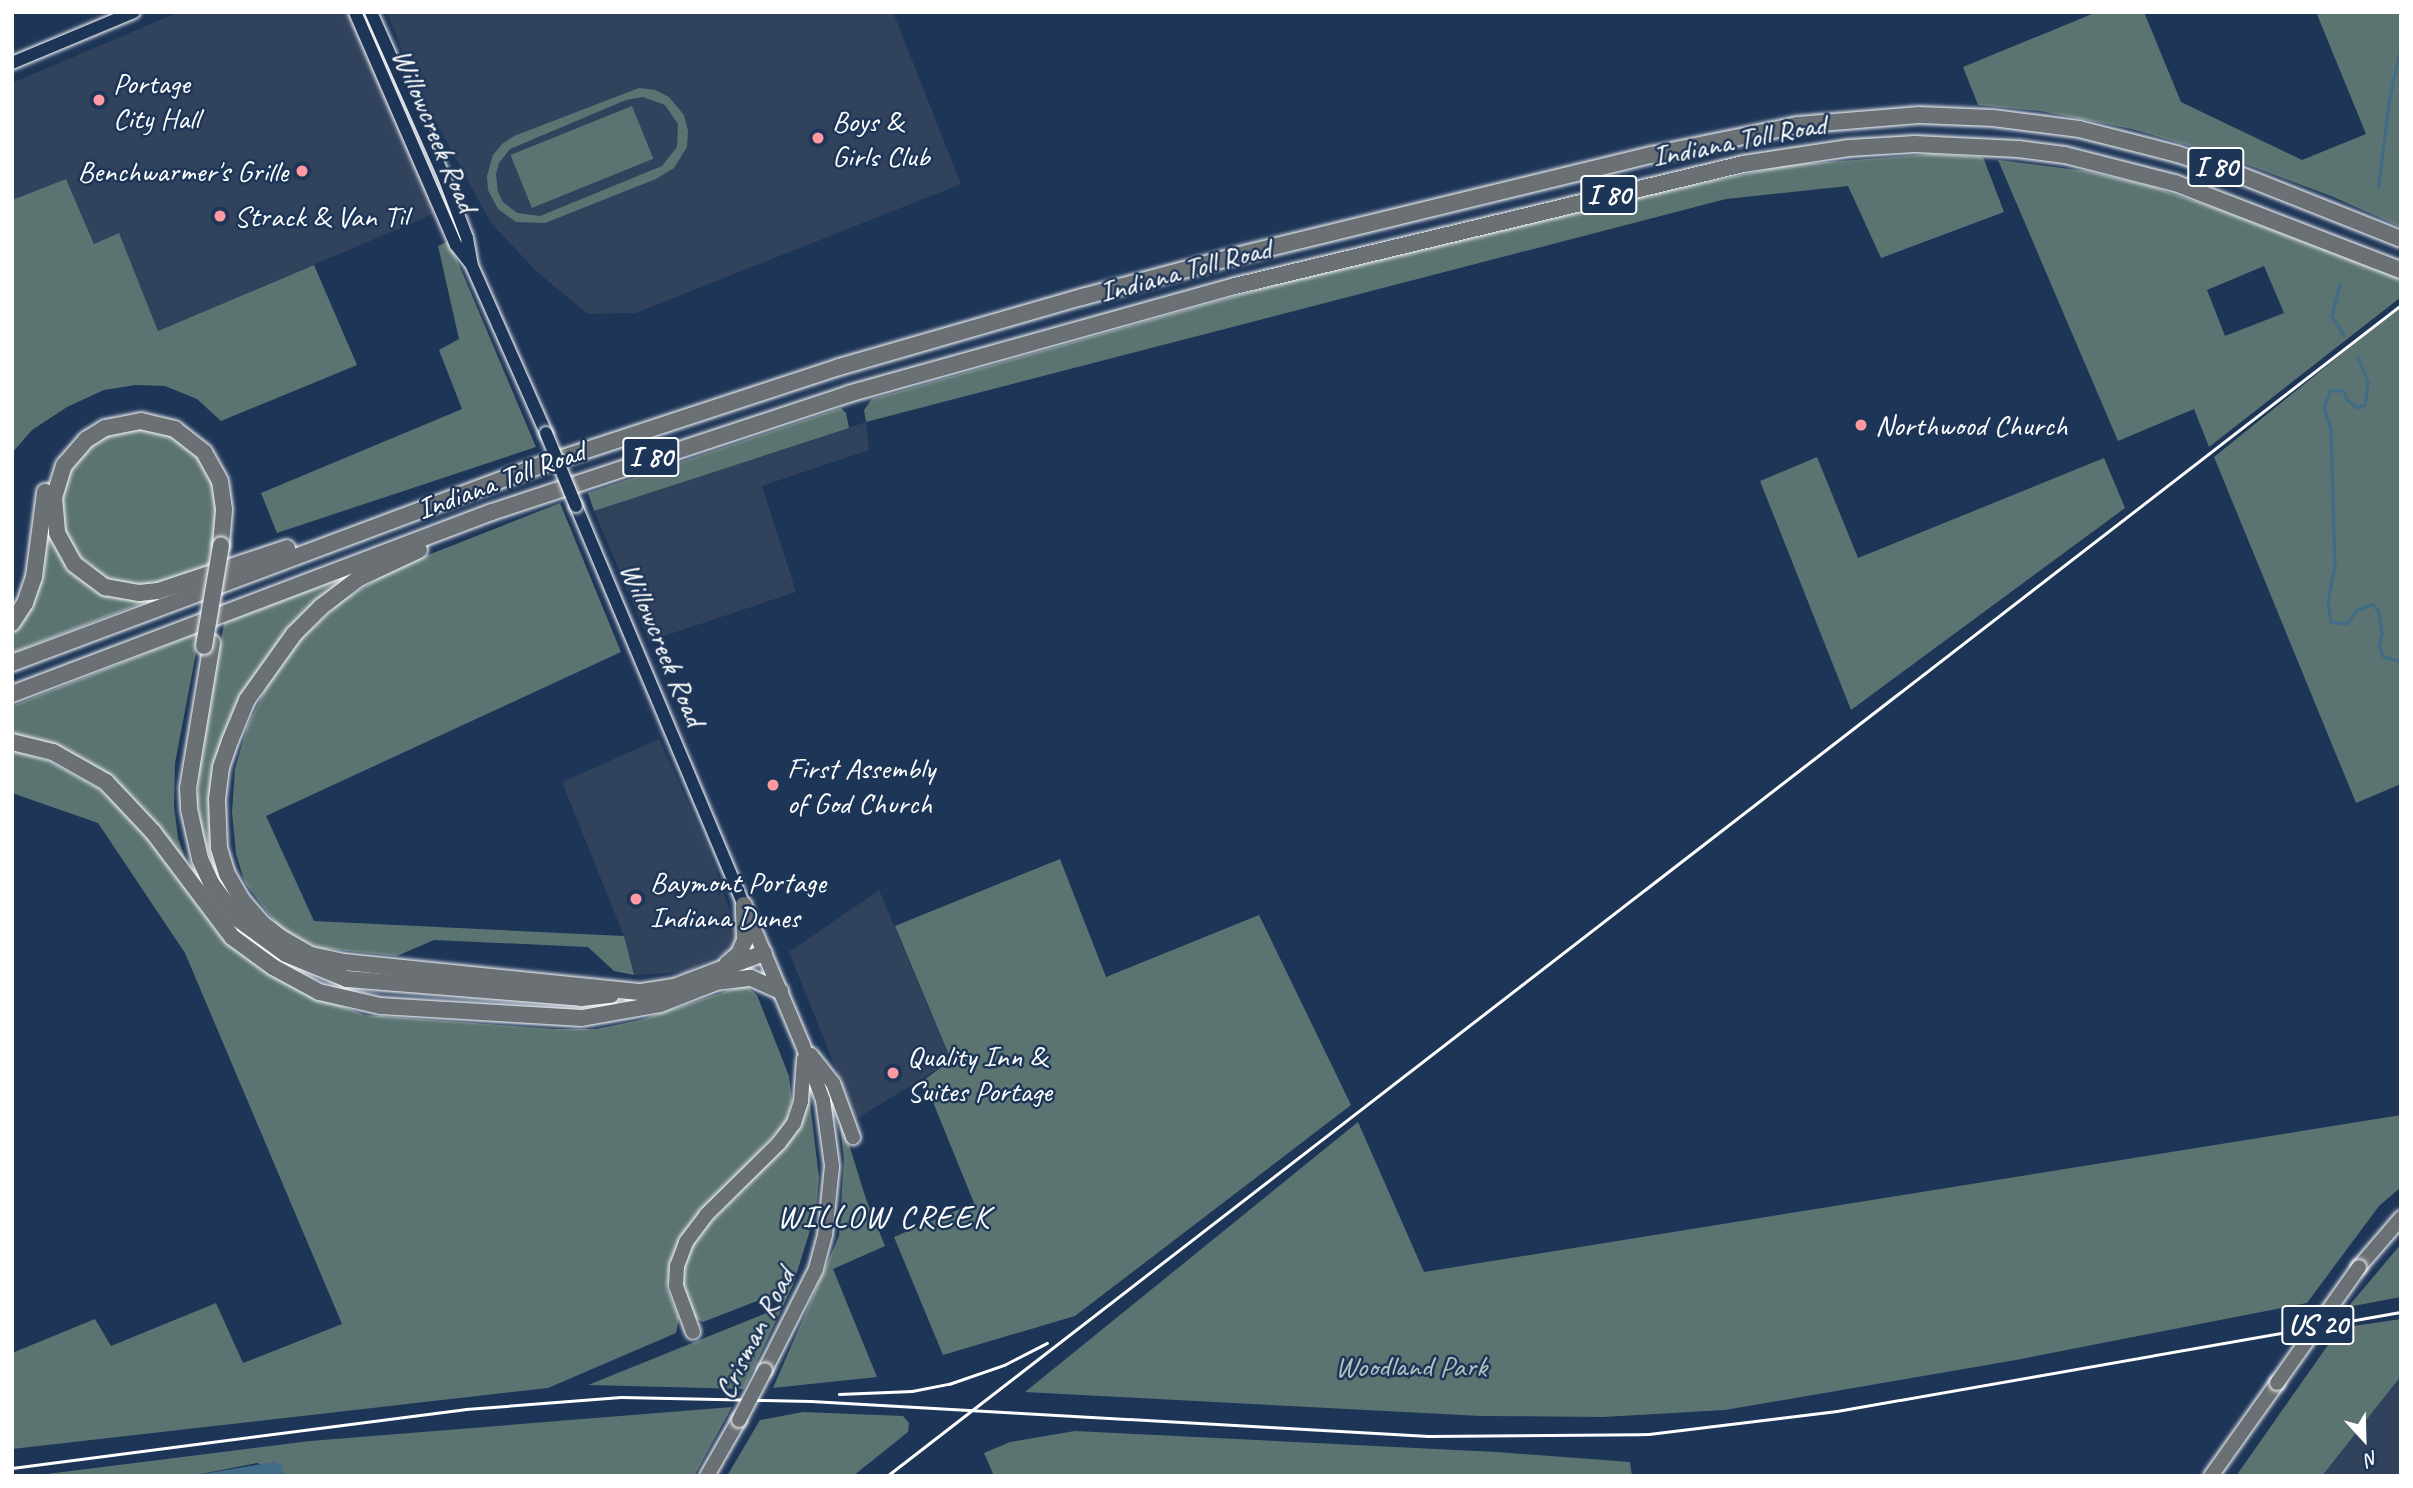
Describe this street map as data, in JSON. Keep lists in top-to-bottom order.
{
  "streets": {
    "highway": ["Indiana Toll Road", "I 80"],
    "main road": ["Willowcreek Road", "US 20", "Crisman Road"]
  },
  "crossings": [
    ["Willowcreek Road", "Crisman Road"]
  ],
  "districts": ["WILLOW CREEK"],
  "parks": ["Woodland Park"],
  "places": [
    "Portage City Hall",
    "Boys & Girls Club",
    "Benchwarmer's Grille",
    "Strack & Van Til",
    "Northwood Church",
    "First Assembly of God Church",
    "Baymont Portage Indiana Dunes",
    "Quality Inn & Suites Portage"
  ],
  "north": "bottom"
}
